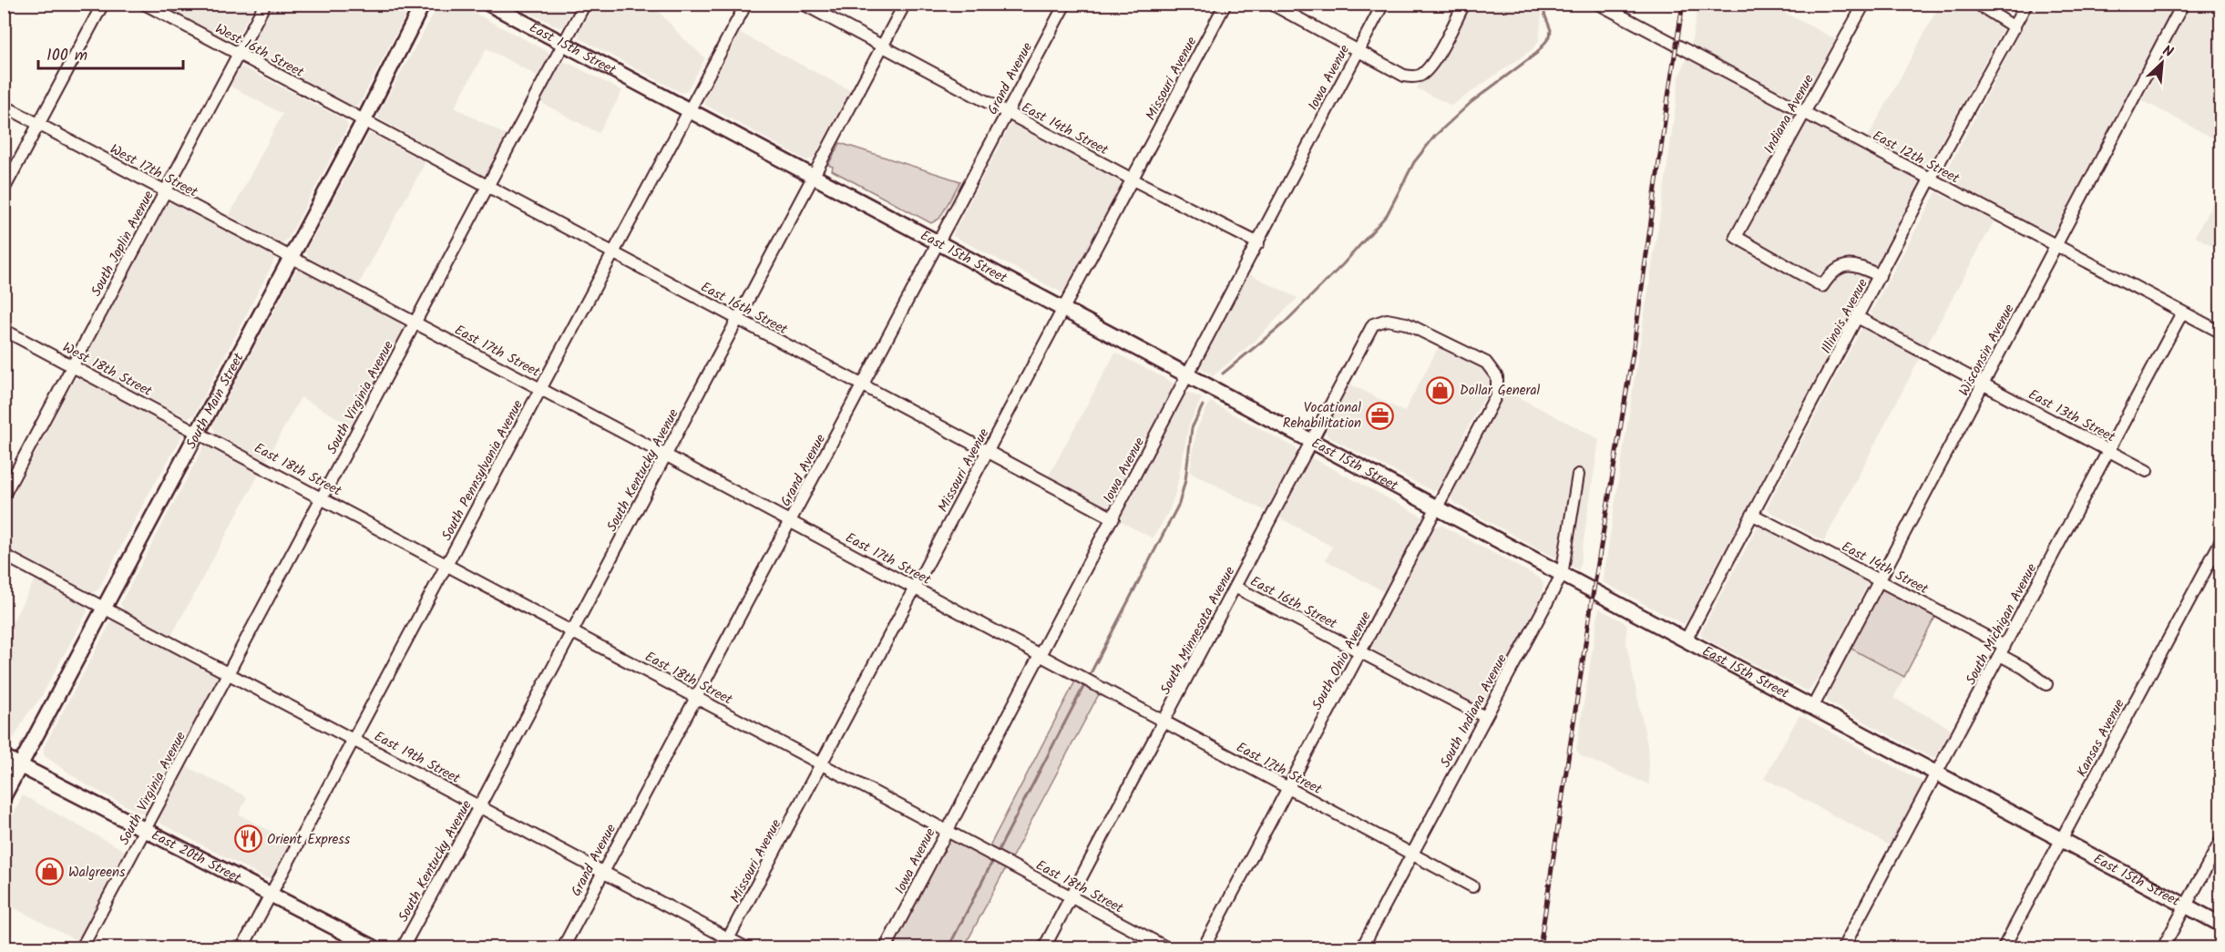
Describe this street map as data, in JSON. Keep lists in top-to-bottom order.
{
  "streets": {
    "main road": ["East 15th Street", "South Main Street", "East 20th Street"],
    "street": [
      "West 16th Street",
      "Iowa Avenue",
      "Grand Avenue",
      "Missouri Avenue",
      "Indiana Avenue",
      "East 14th Street",
      "East 12th Street",
      "West 17th Street",
      "South Joplin Avenue",
      "East 16th Street",
      "Illinois Avenue",
      "Wisconsin Avenue",
      "East 17th Street",
      "West 18th Street",
      "South Virginia Avenue",
      "East 13th Street",
      "East 18th Street",
      "South Pennsylvania Avenue",
      "South Kentucky Avenue",
      "South Michigan Avenue",
      "South Minnesota Avenue",
      "South Ohio Avenue",
      "South Indiana Avenue",
      "Kansas Avenue",
      "East 19th Street"
    ]
  },
  "crossings": [
    ["East 15th Street", "Iowa Avenue"],
    ["East 15th Street", "Grand Avenue"],
    ["East 15th Street", "Missouri Avenue"],
    ["East 15th Street", "Illinois Avenue"],
    ["East 15th Street", "Wisconsin Avenue"],
    ["East 15th Street", "South Virginia Avenue"],
    ["East 15th Street", "South Pennsylvania Avenue"],
    ["East 15th Street", "South Kentucky Avenue"],
    ["East 15th Street", "South Michigan Avenue"],
    ["East 15th Street", "South Minnesota Avenue"],
    ["East 15th Street", "South Ohio Avenue"],
    ["East 15th Street", "South Indiana Avenue"],
    ["East 15th Street", "Kansas Avenue"],
    ["West 16th Street", "South Joplin Avenue"],
    ["West 16th Street", "East 16th Street"],
    ["West 16th Street", "South Main Street"],
    ["Iowa Avenue", "East 14th Street"],
    ["Iowa Avenue", "East 16th Street"],
    ["Iowa Avenue", "East 17th Street"],
    ["Iowa Avenue", "East 18th Street"],
    ["Grand Avenue", "East 14th Street"],
    ["Grand Avenue", "East 16th Street"],
    ["Grand Avenue", "East 17th Street"],
    ["Grand Avenue", "East 18th Street"],
    ["Grand Avenue", "East 19th Street"],
    ["Missouri Avenue", "East 14th Street"],
    ["Missouri Avenue", "East 16th Street"],
    ["Missouri Avenue", "East 17th Street"],
    ["Missouri Avenue", "East 18th Street"],
    ["Missouri Avenue", "East 19th Street"],
    ["Indiana Avenue", "East 12th Street"],
    ["Indiana Avenue", "Illinois Avenue"],
    ["East 14th Street", "Illinois Avenue"],
    ["East 14th Street", "Wisconsin Avenue"],
    ["East 14th Street", "South Kentucky Avenue"],
    ["East 14th Street", "South Michigan Avenue"],
    ["East 12th Street", "Illinois Avenue"],
    ["East 12th Street", "Wisconsin Avenue"],
    ["East 12th Street", "South Michigan Avenue"],
    ["West 17th Street", "South Joplin Avenue"],
    ["West 17th Street", "East 17th Street"],
    ["West 17th Street", "South Main Street"],
    ["South Joplin Avenue", "West 18th Street"],
    ["East 16th Street", "South Virginia Avenue"],
    ["East 16th Street", "South Main Street"],
    ["East 16th Street", "South Pennsylvania Avenue"],
    ["East 16th Street", "South Kentucky Avenue"],
    ["East 16th Street", "South Minnesota Avenue"],
    ["East 16th Street", "South Ohio Avenue"],
    ["East 16th Street", "South Indiana Avenue"],
    ["Illinois Avenue", "East 13th Street"],
    ["Wisconsin Avenue", "East 13th Street"],
    ["East 17th Street", "South Virginia Avenue"],
    ["East 17th Street", "South Main Street"],
    ["East 17th Street", "South Pennsylvania Avenue"],
    ["East 17th Street", "South Kentucky Avenue"],
    ["East 17th Street", "South Minnesota Avenue"],
    ["East 17th Street", "South Ohio Avenue"],
    ["East 17th Street", "South Indiana Avenue"],
    ["West 18th Street", "South Main Street"],
    ["West 18th Street", "East 18th Street"],
    ["South Virginia Avenue", "East 18th Street"],
    ["South Virginia Avenue", "East 19th Street"],
    ["South Virginia Avenue", "East 20th Street"],
    ["South Main Street", "East 18th Street"],
    ["South Main Street", "East 19th Street"],
    ["South Main Street", "East 20th Street"],
    ["East 13th Street", "South Michigan Avenue"],
    ["East 18th Street", "South Pennsylvania Avenue"],
    ["East 18th Street", "South Kentucky Avenue"],
    ["East 18th Street", "South Minnesota Avenue"],
    ["South Pennsylvania Avenue", "East 19th Street"],
    ["South Pennsylvania Avenue", "East 20th Street"],
    ["South Kentucky Avenue", "East 19th Street"],
    ["South Minnesota Avenue", "South Ohio Avenue"]
  ],
  "places": {
    "shop": ["Dollar General", "Walgreens"],
    "office": ["Vocational Rehabilitation"],
    "restaurant": ["Orient Express"]
  },
  "scale_bar": "100 m",
  "north": "top right"
}
